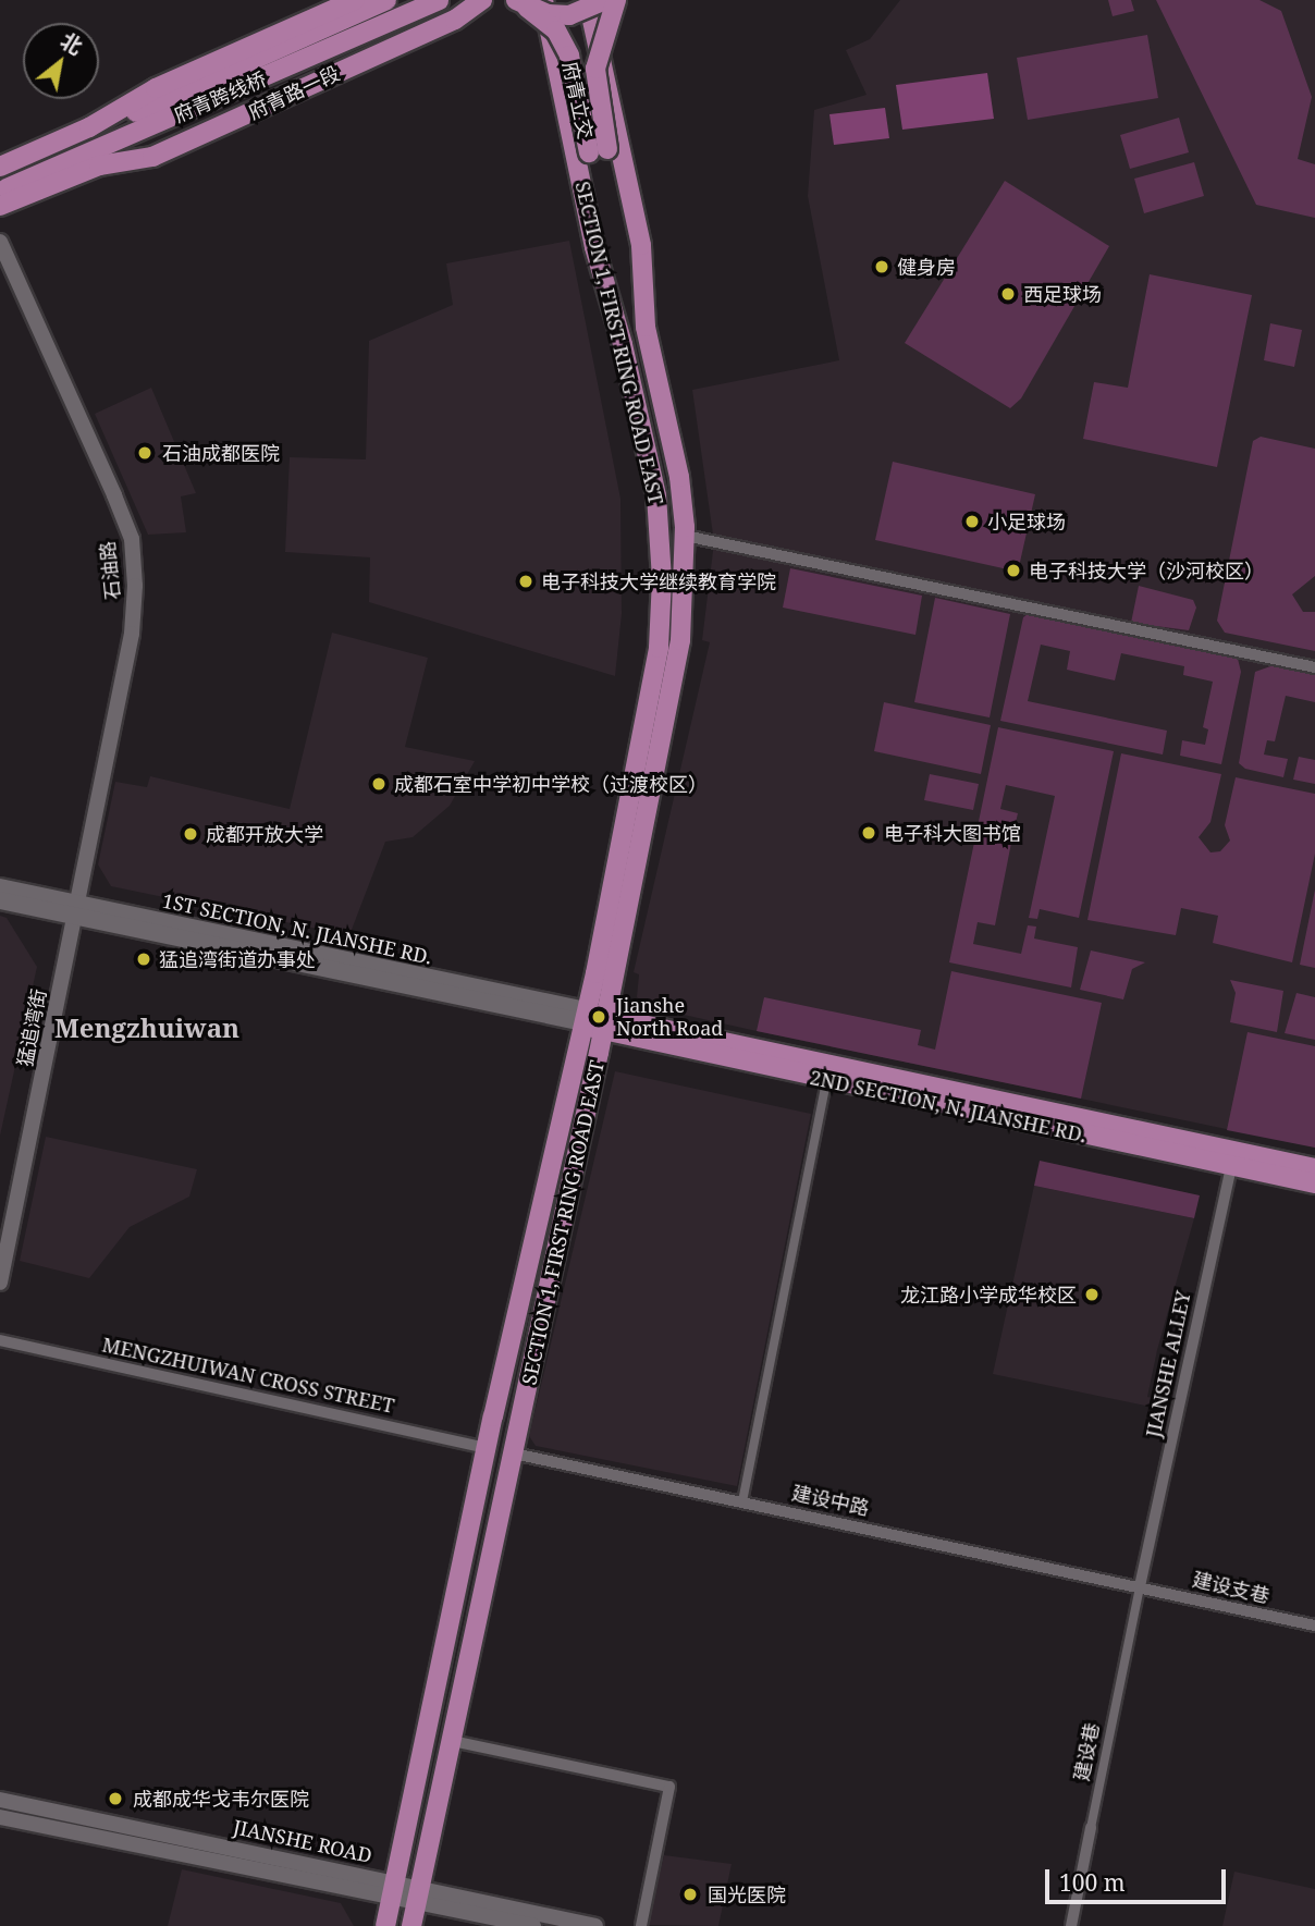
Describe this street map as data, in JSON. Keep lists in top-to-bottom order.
{
  "streets": {
    "main road": [
      "府青路一段",
      "府青跨线桥",
      "府青立交",
      "SECTION 1, FIRST RING ROAD EAST",
      "1ST SECTION, N. JIANSHE RD.",
      "2ND SECTION, N. JIANSHE RD."
    ],
    "street": [
      "石油路",
      "猛追湾街",
      "JIANSHE ALLEY",
      "MENGZHUIWAN CROSS STREET",
      "建设中路",
      "建设支巷",
      "建设巷",
      "JIANSHE ROAD"
    ]
  },
  "crossings": [
    ["府青立交", "SECTION 1, FIRST RING ROAD EAST"],
    ["SECTION 1, FIRST RING ROAD EAST", "1ST SECTION, N. JIANSHE RD."],
    ["SECTION 1, FIRST RING ROAD EAST", "2ND SECTION, N. JIANSHE RD."],
    ["SECTION 1, FIRST RING ROAD EAST", "MENGZHUIWAN CROSS STREET"],
    ["SECTION 1, FIRST RING ROAD EAST", "建设中路"],
    ["SECTION 1, FIRST RING ROAD EAST", "JIANSHE ROAD"],
    ["石油路", "1ST SECTION, N. JIANSHE RD."],
    ["石油路", "猛追湾街"],
    ["1ST SECTION, N. JIANSHE RD.", "猛追湾街"],
    ["1ST SECTION, N. JIANSHE RD.", "2ND SECTION, N. JIANSHE RD."],
    ["2ND SECTION, N. JIANSHE RD.", "JIANSHE ALLEY"],
    ["JIANSHE ALLEY", "建设中路"],
    ["JIANSHE ALLEY", "建设支巷"],
    ["JIANSHE ALLEY", "建设巷"],
    ["建设中路", "建设支巷"],
    ["建设中路", "建设巷"],
    ["建设支巷", "建设巷"]
  ],
  "districts": ["Mengzhuiwan"],
  "places": [
    "健身房",
    "西足球场",
    "石油成都医院",
    "小足球场",
    "电子科技大学（沙河校区）",
    "电子科技大学继续教育学院",
    "成都石室中学初中学校（过渡校区）",
    "电子科大图书馆",
    "成都开放大学",
    "猛追湾街道办事处",
    "Jianshe North Road",
    "龙江路小学成华校区",
    "成都成华戈韦尔医院",
    "国光医院"
  ],
  "scale_bar": "100 m",
  "north": "top right"
}
